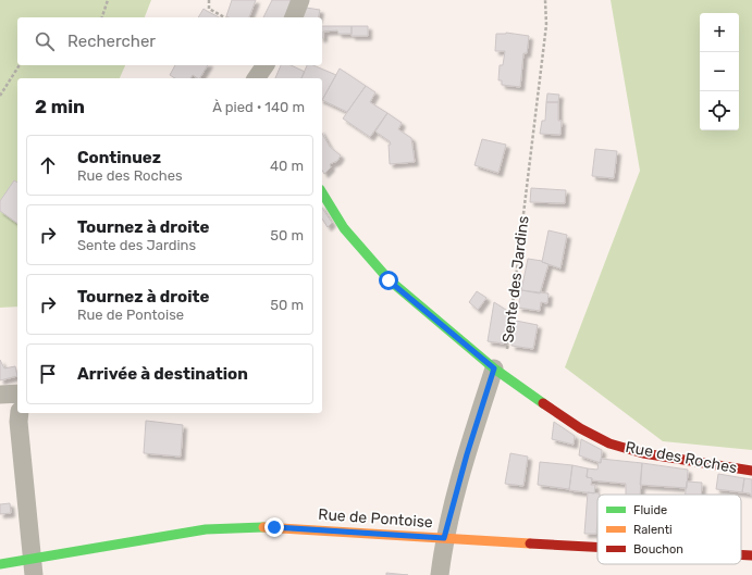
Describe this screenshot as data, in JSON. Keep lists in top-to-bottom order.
{
  "streets": {
    "main road": ["Rue des Roches", "Rue de Pontoise"],
    "path": ["Sente des Jardins"]
  },
  "crossings": [
    ["Sente des Jardins", "Rue des Roches"]
  ],
  "legend": ["Fluide", "Ralenti", "Bouchon"],
  "page": {
    "map_buttons": ["+", "−"],
    "search": "Rechercher",
    "heading": ["2 min", "À pied · 140 m"],
    "list": [
      ["Continuez", "Rue des Roches", "40 m"],
      ["Tournez à droite", "Sente des Jardins", "50 m"],
      ["Tournez à droite", "Rue de Pontoise", "50 m"],
      "Arrivée à destination"
    ]
  }
}
